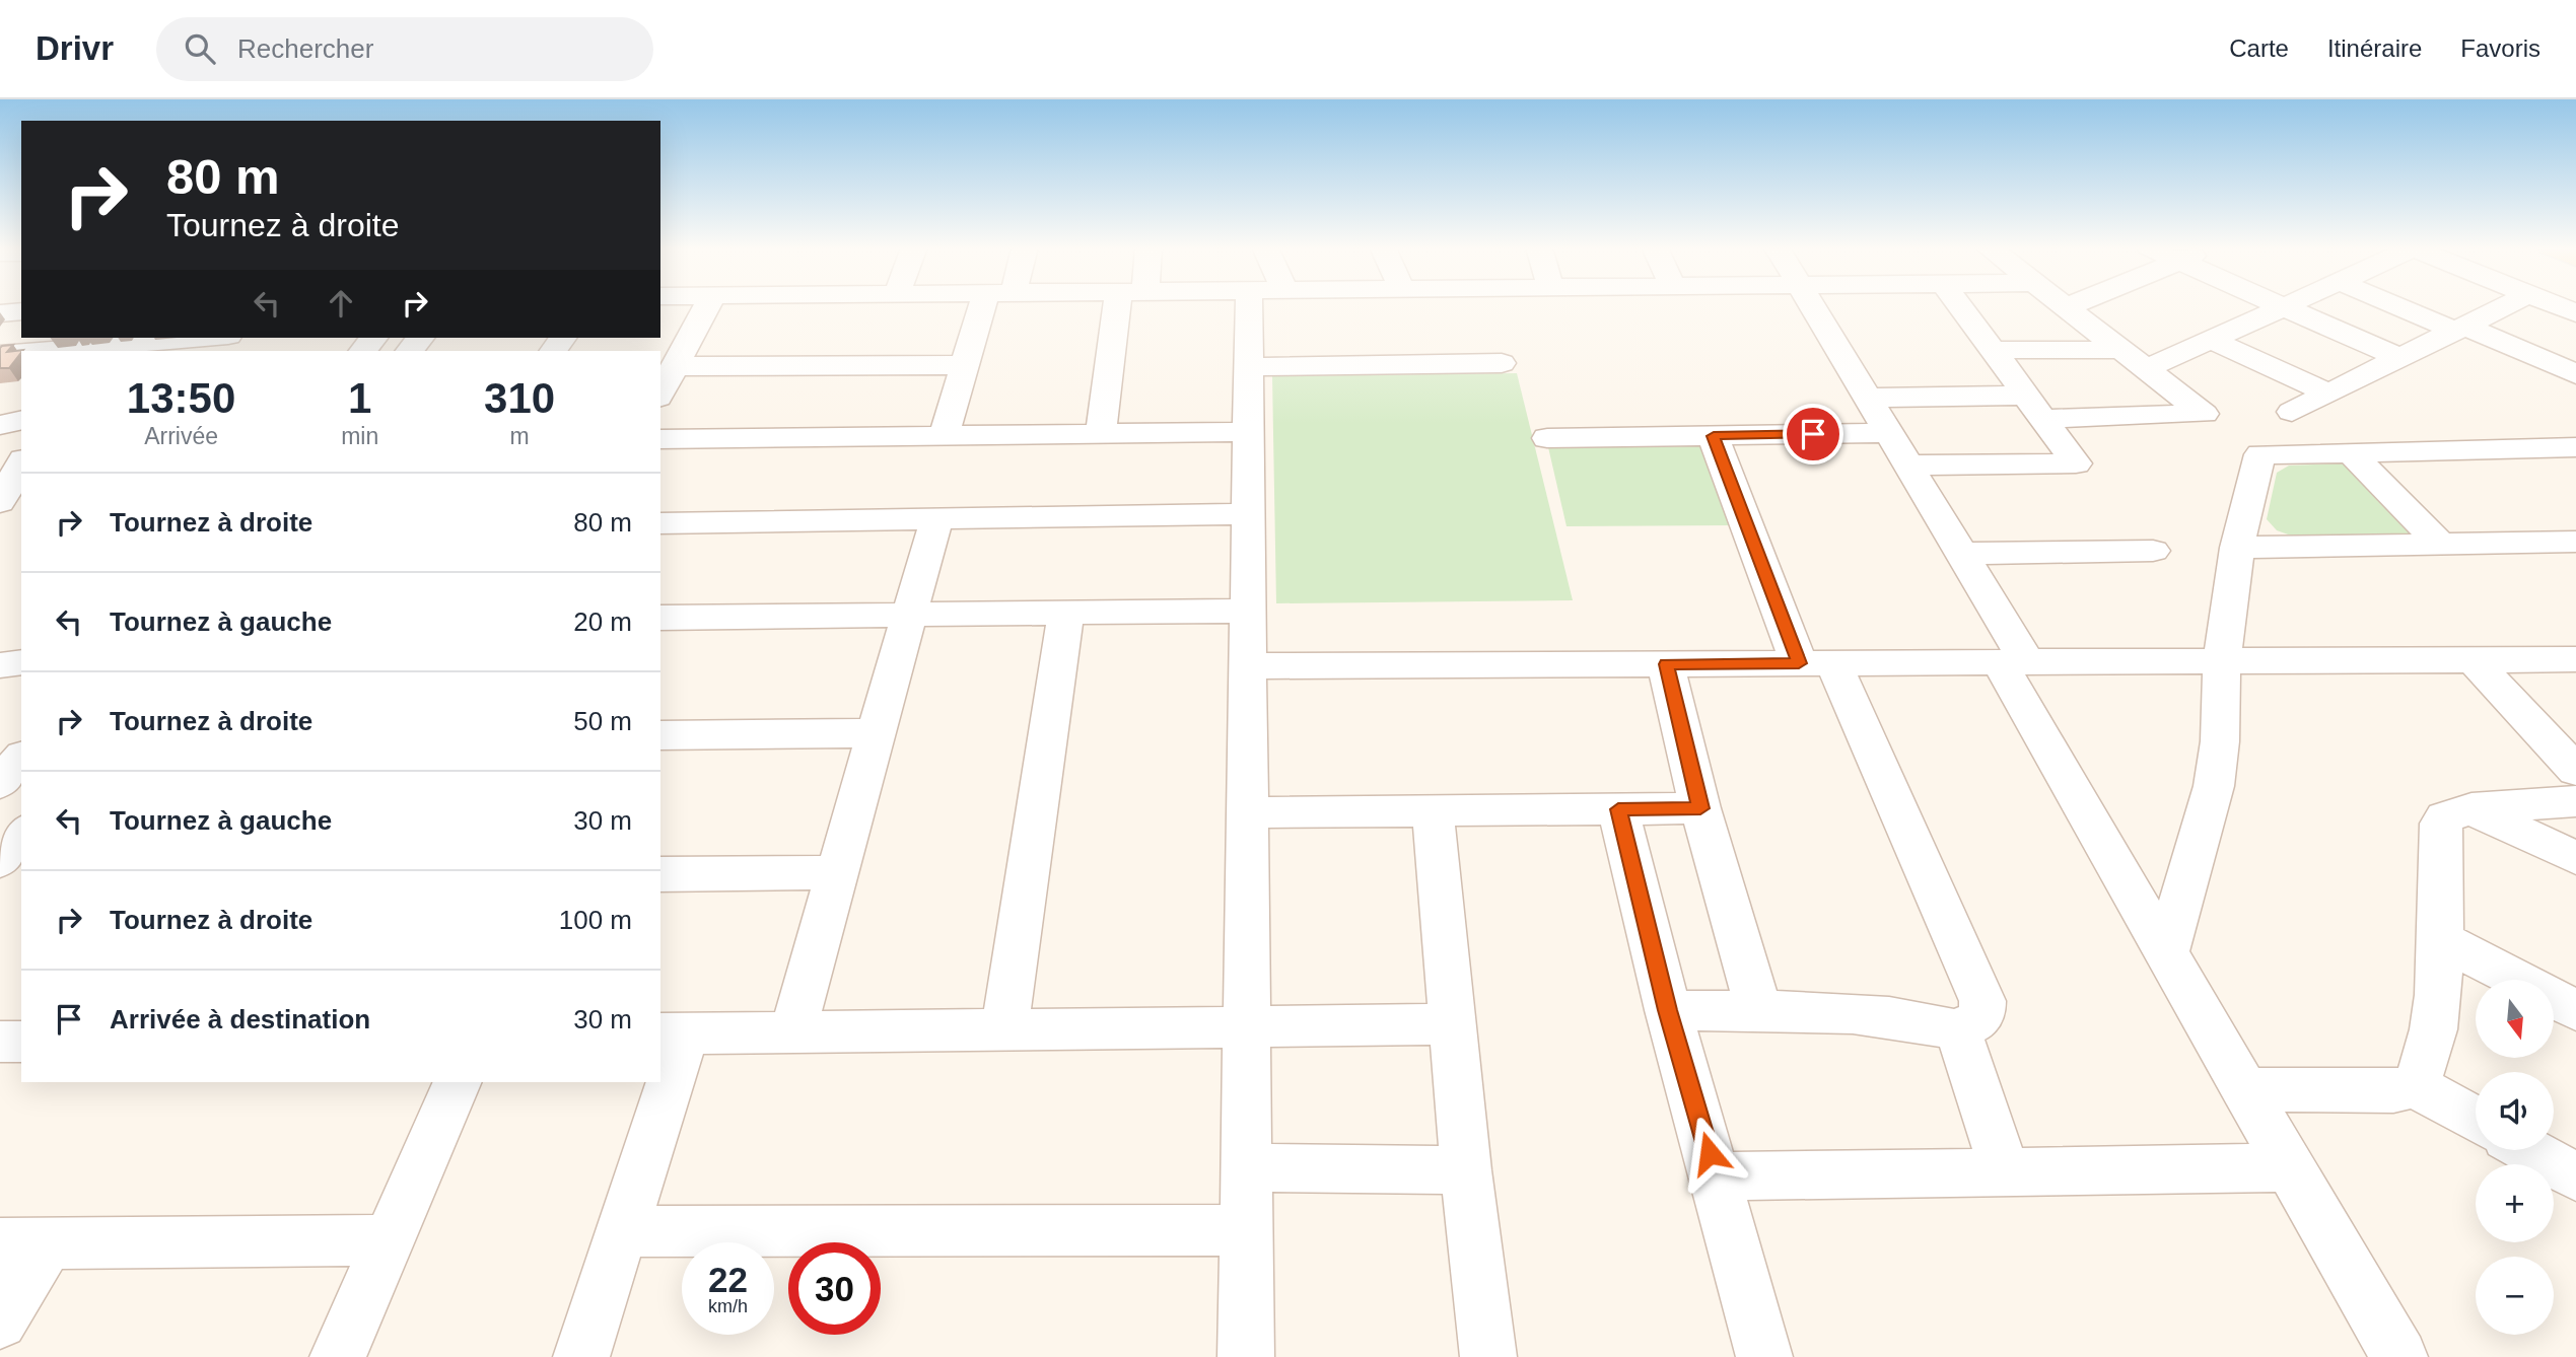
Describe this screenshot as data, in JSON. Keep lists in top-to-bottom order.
{
  "north": "bottom",
  "page": {
    "header": "Drivr",
    "search": "Rechercher",
    "nav": ["Carte", "Itinéraire", "Favoris"],
    "turn": ["80 m", "Tournez à droite"],
    "eta": [
      "13:50",
      "Arrivée",
      "1",
      "min",
      "310",
      "m"
    ],
    "list": [
      {
        "name": "Tournez à droite",
        "value": "80 m"
      },
      {
        "name": "Tournez à gauche",
        "value": "20 m"
      },
      {
        "name": "Tournez à droite",
        "value": "50 m"
      },
      {
        "name": "Tournez à gauche",
        "value": "30 m"
      },
      {
        "name": "Tournez à droite",
        "value": "100 m"
      },
      {
        "name": "Arrivée à destination",
        "value": "30 m"
      }
    ],
    "map_buttons": ["+", "−"],
    "speed": "22 km/h",
    "limit": "30"
  }
}
